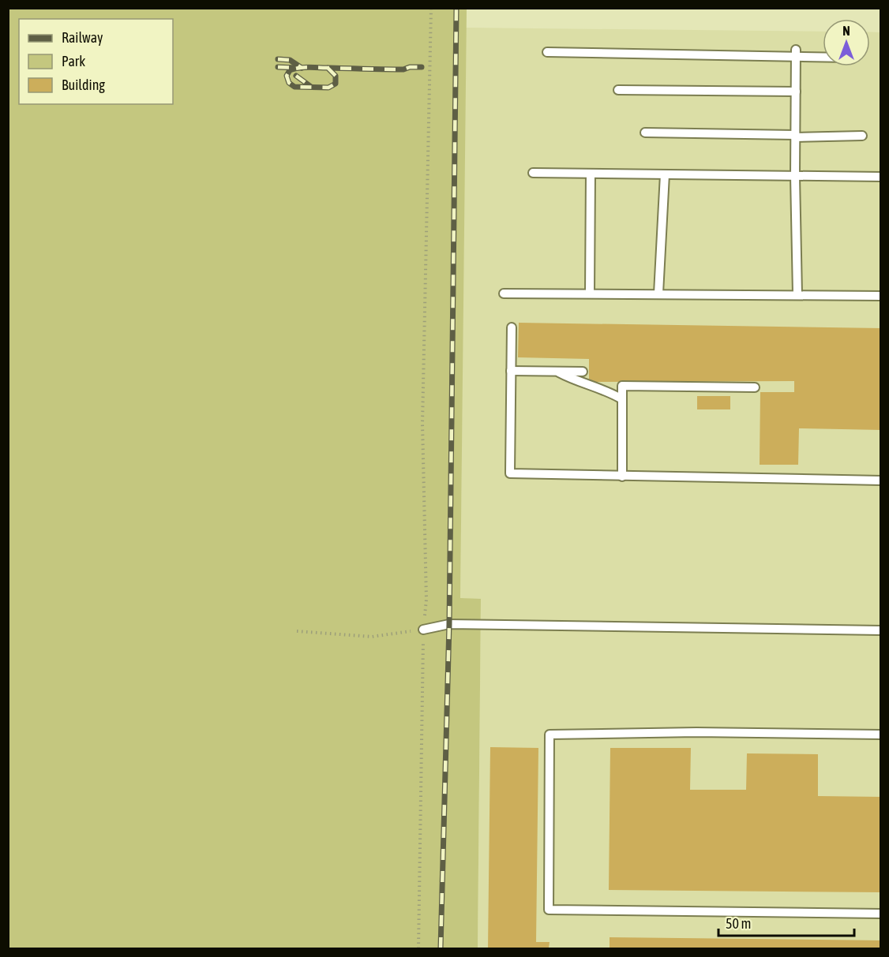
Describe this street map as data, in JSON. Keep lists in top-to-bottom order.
{
  "legend": ["Railway", "Park", "Building"],
  "scale_bar": "50 m",
  "north": "top"
}
